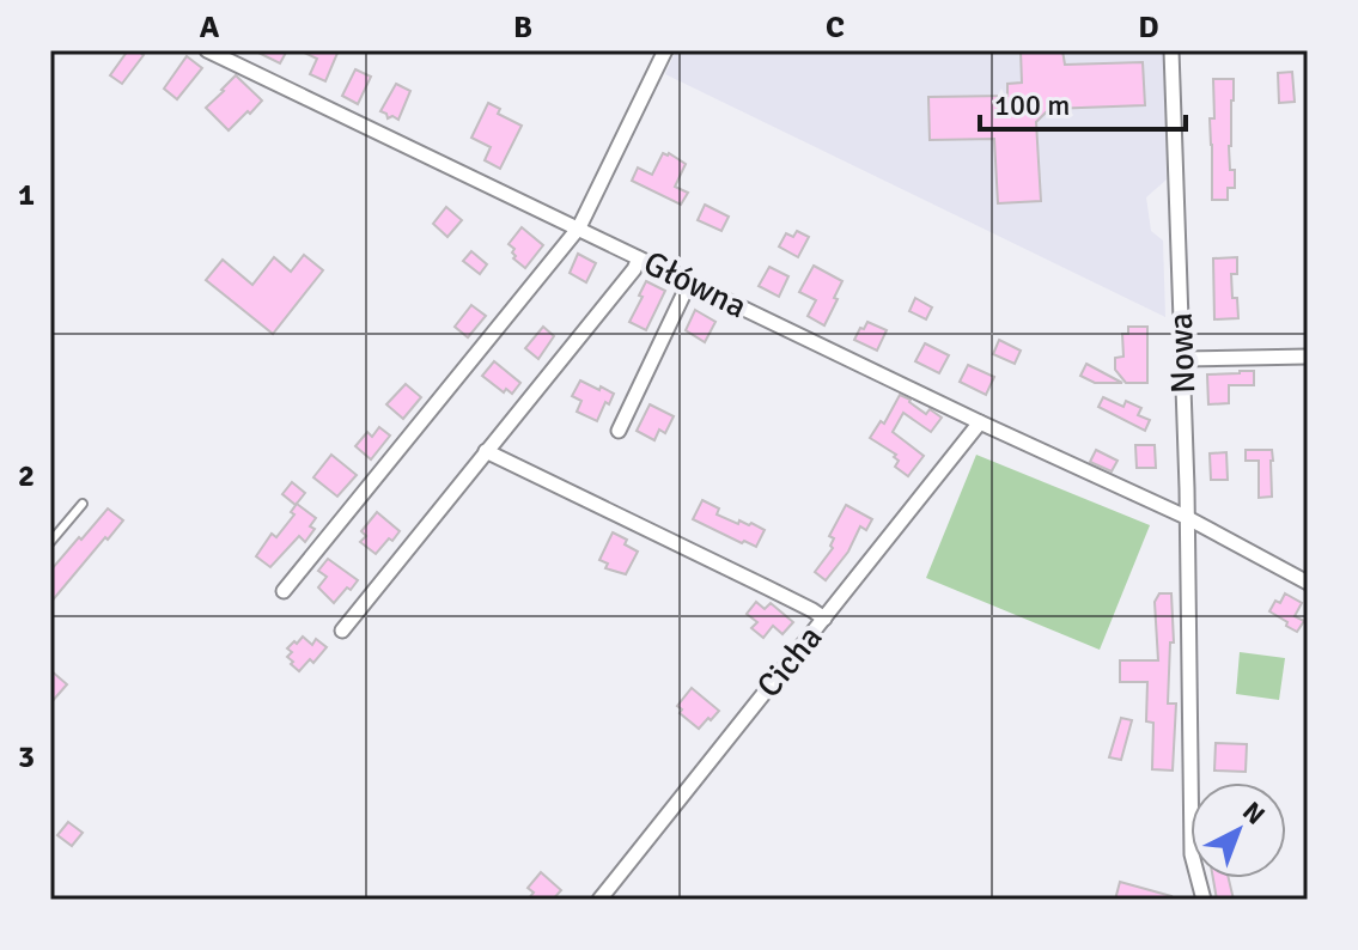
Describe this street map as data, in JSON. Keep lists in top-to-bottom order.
{
  "streets": {
    "street": ["Główna", "Nowa", "Cicha"]
  },
  "crossings": [
    ["Główna", "Nowa"],
    ["Główna", "Cicha"]
  ],
  "scale_bar": "100 m",
  "north": "top right",
  "grid": {
    "columns": [
      "A",
      "B",
      "C",
      "D"
    ],
    "rows": ["1", "2", "3"]
  }
}
